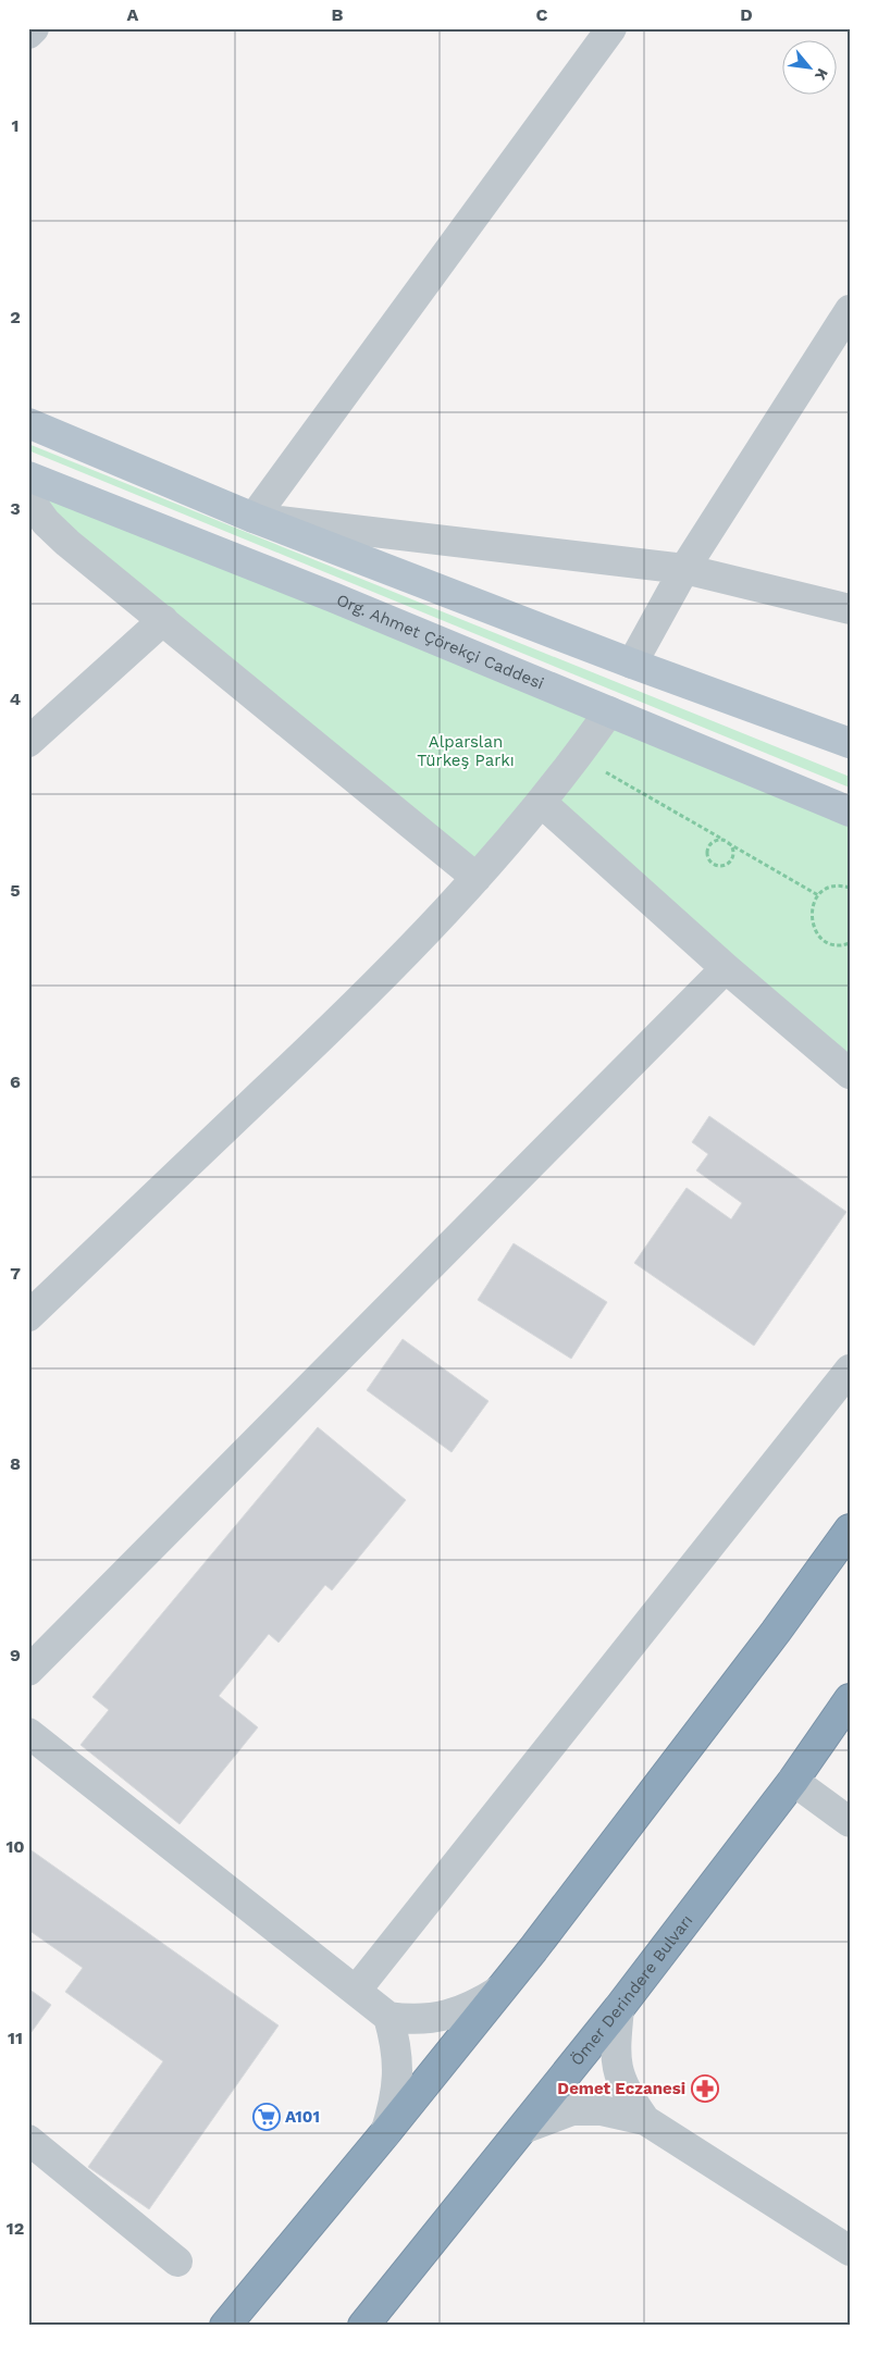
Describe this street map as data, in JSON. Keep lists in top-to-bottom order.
{
  "streets": {
    "highway": ["Ömer Derindere Bulvarı"],
    "main road": ["Org. Ahmet Çörekçi Caddesi"]
  },
  "parks": ["Alparslan Türkeş Parkı"],
  "places": {
    "pharmacy": ["Demet Eczanesi"],
    "supermarket": ["A101"]
  },
  "north": "bottom right",
  "grid": {
    "columns": [
      "A",
      "B",
      "C",
      "D"
    ],
    "rows": [
      "1",
      "2",
      "3",
      "4",
      "5",
      "6",
      "7",
      "8",
      "9",
      "10",
      "11",
      "12"
    ]
  }
}
